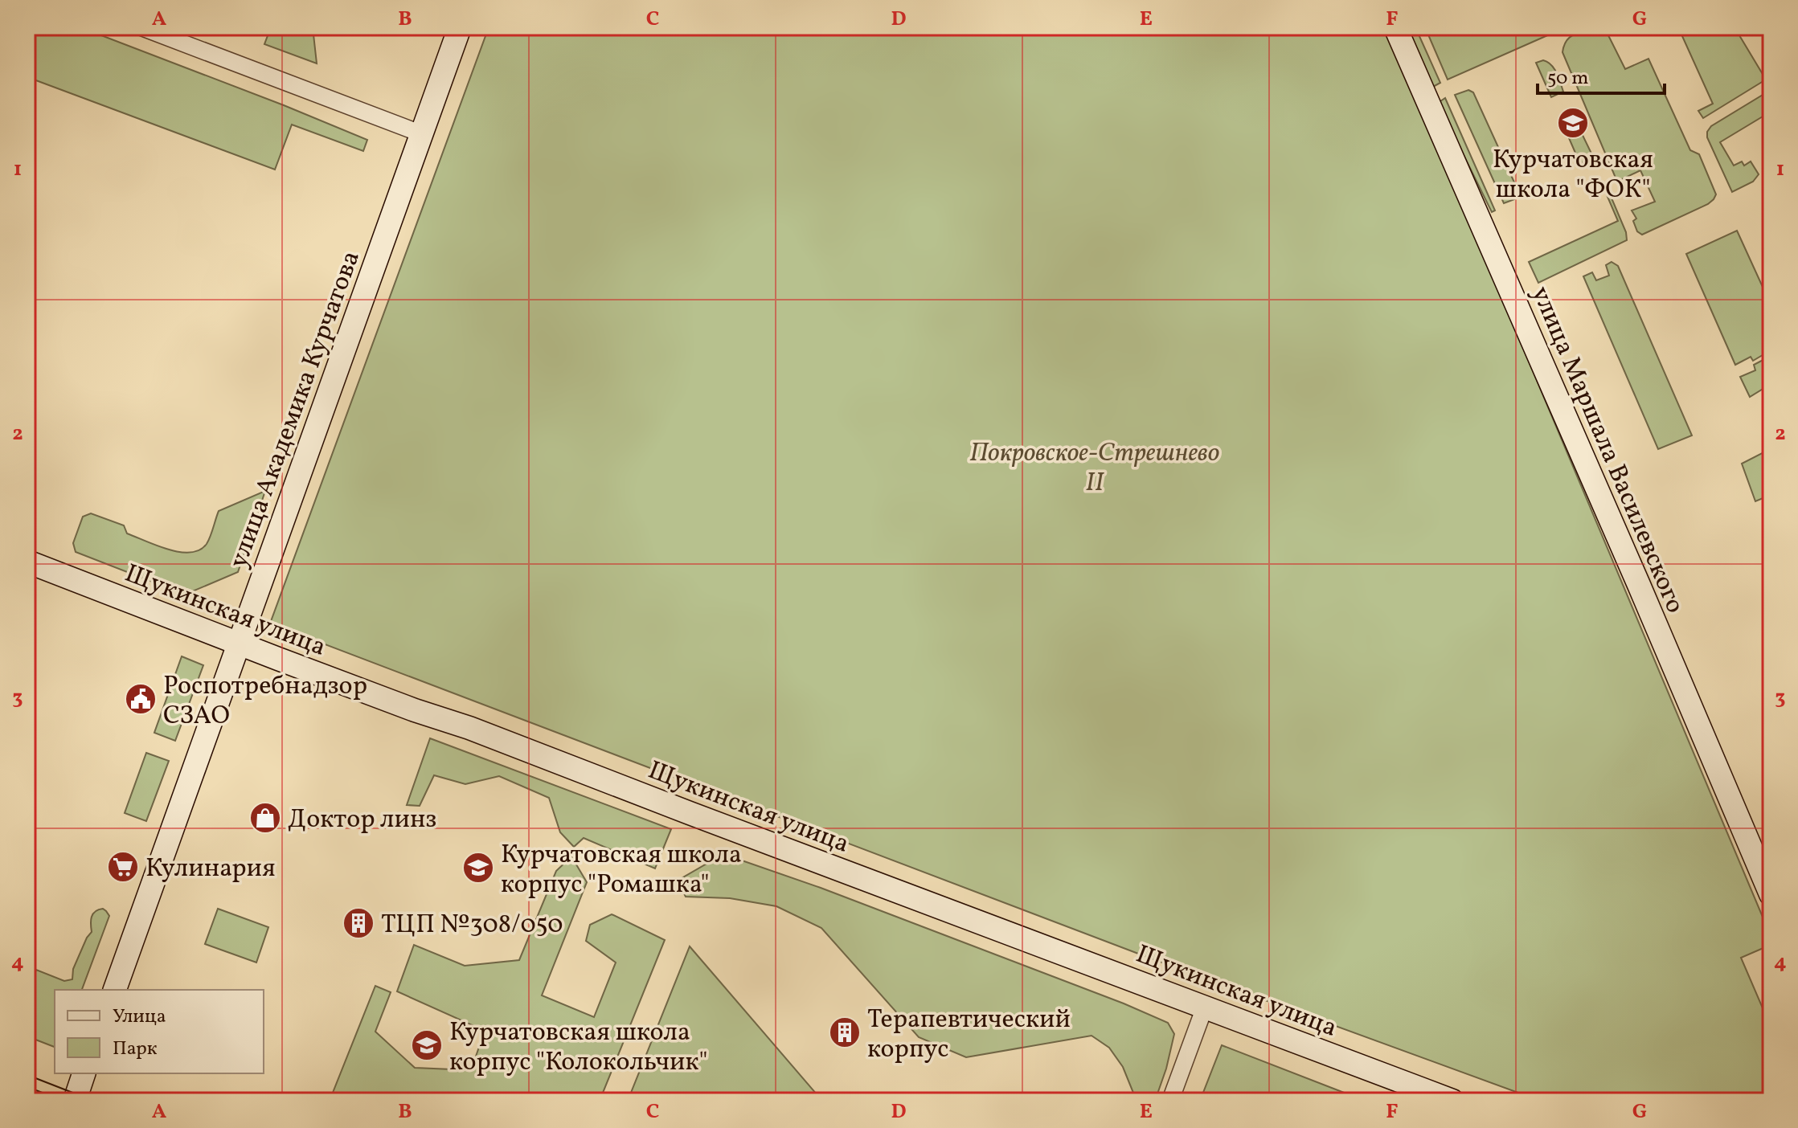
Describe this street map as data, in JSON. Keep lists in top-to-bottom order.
{
  "streets": {
    "main road": ["улица Академика Курчатова", "улица Маршала Василевского", "Щукинская улица"]
  },
  "crossings": [
    ["улица Академика Курчатова", "Щукинская улица"]
  ],
  "parks": ["Покровское-Стрешнево II"],
  "places": {
    "school or university": ["Курчатовская школа \"ФОК\"", "Курчатовская школа корпус \"Ромашка\"", "Курчатовская школа корпус \"Колокольчик\""],
    "public building": ["Роспотребнадзор СЗАО"],
    "shop": ["Доктор линз"],
    "supermarket": ["Кулинария"],
    "building": ["ТЦП №308/050", "Терапевтический корпус"]
  },
  "legend": ["Улица", "Парк"],
  "scale_bar": "50 m",
  "grid": {
    "columns": [
      "A",
      "B",
      "C",
      "D",
      "E",
      "F",
      "G"
    ],
    "rows": [
      "1",
      "2",
      "3",
      "4"
    ]
  }
}
